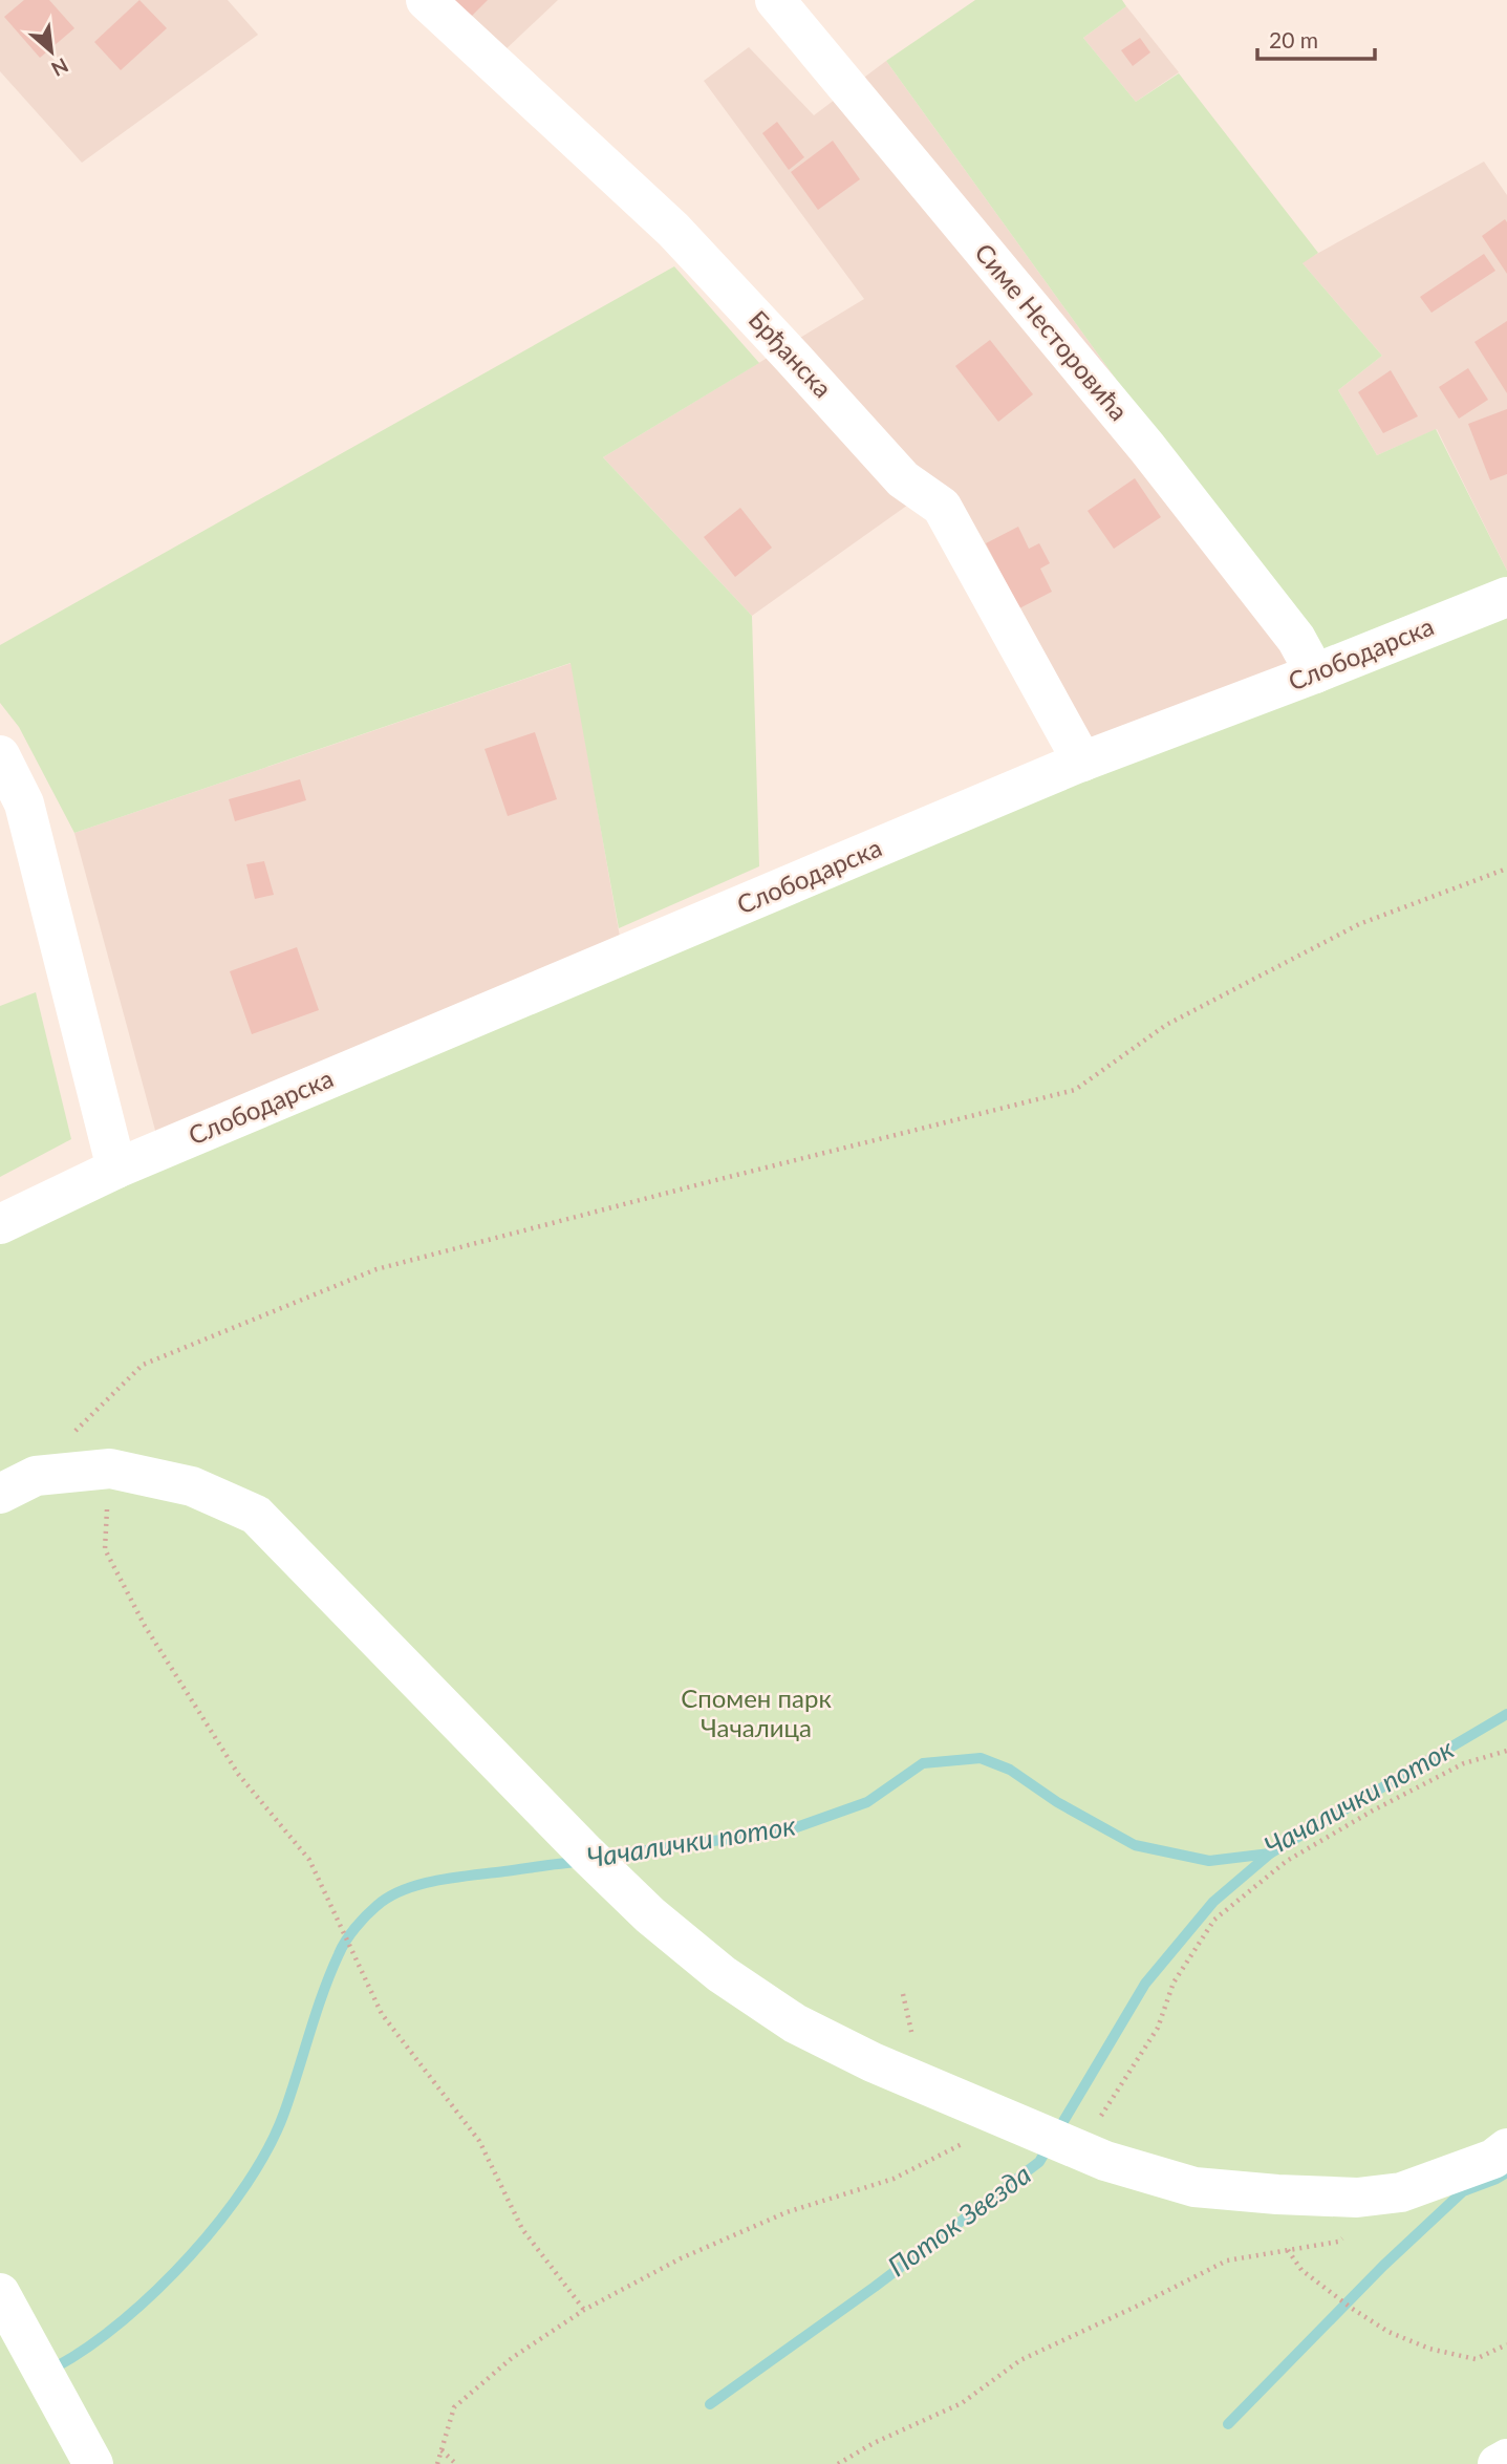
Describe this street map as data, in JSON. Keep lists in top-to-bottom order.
{
  "streets": {
    "street": ["Симе Несторовића", "Брђанска", "Слободарска"]
  },
  "crossings": [
    ["Симе Несторовића", "Слободарска"],
    ["Брђанска", "Слободарска"]
  ],
  "water": ["Чачалички поток", "Поток Звезда"],
  "parks": ["Спомен парк Чачалица"],
  "scale_bar": "20 m",
  "north": "bottom right"
}
